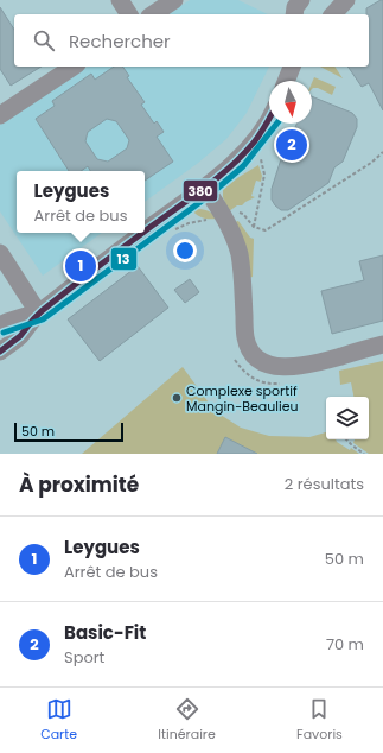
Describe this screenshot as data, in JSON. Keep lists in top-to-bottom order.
{
  "places": ["Complexe sportif Mangin-Beaulieu"],
  "lines": ["transit line 380", "transit line 13"],
  "scale_bar": "50 m",
  "north": "bottom",
  "page": {
    "search": "Rechercher",
    "pins": ["2", "1"],
    "popup": ["Leygues", "Arrêt de bus"],
    "scale": "50 m",
    "heading": ["À proximité", "2 résultats"],
    "list": [
      {
        "mark": "1",
        "name": "Leygues",
        "note": "Arrêt de bus",
        "value": "50 m"
      },
      {
        "mark": "2",
        "name": "Basic-Fit",
        "note": "Sport",
        "value": "70 m"
      }
    ],
    "nav": ["Carte", "Itinéraire", "Favoris"]
  }
}
